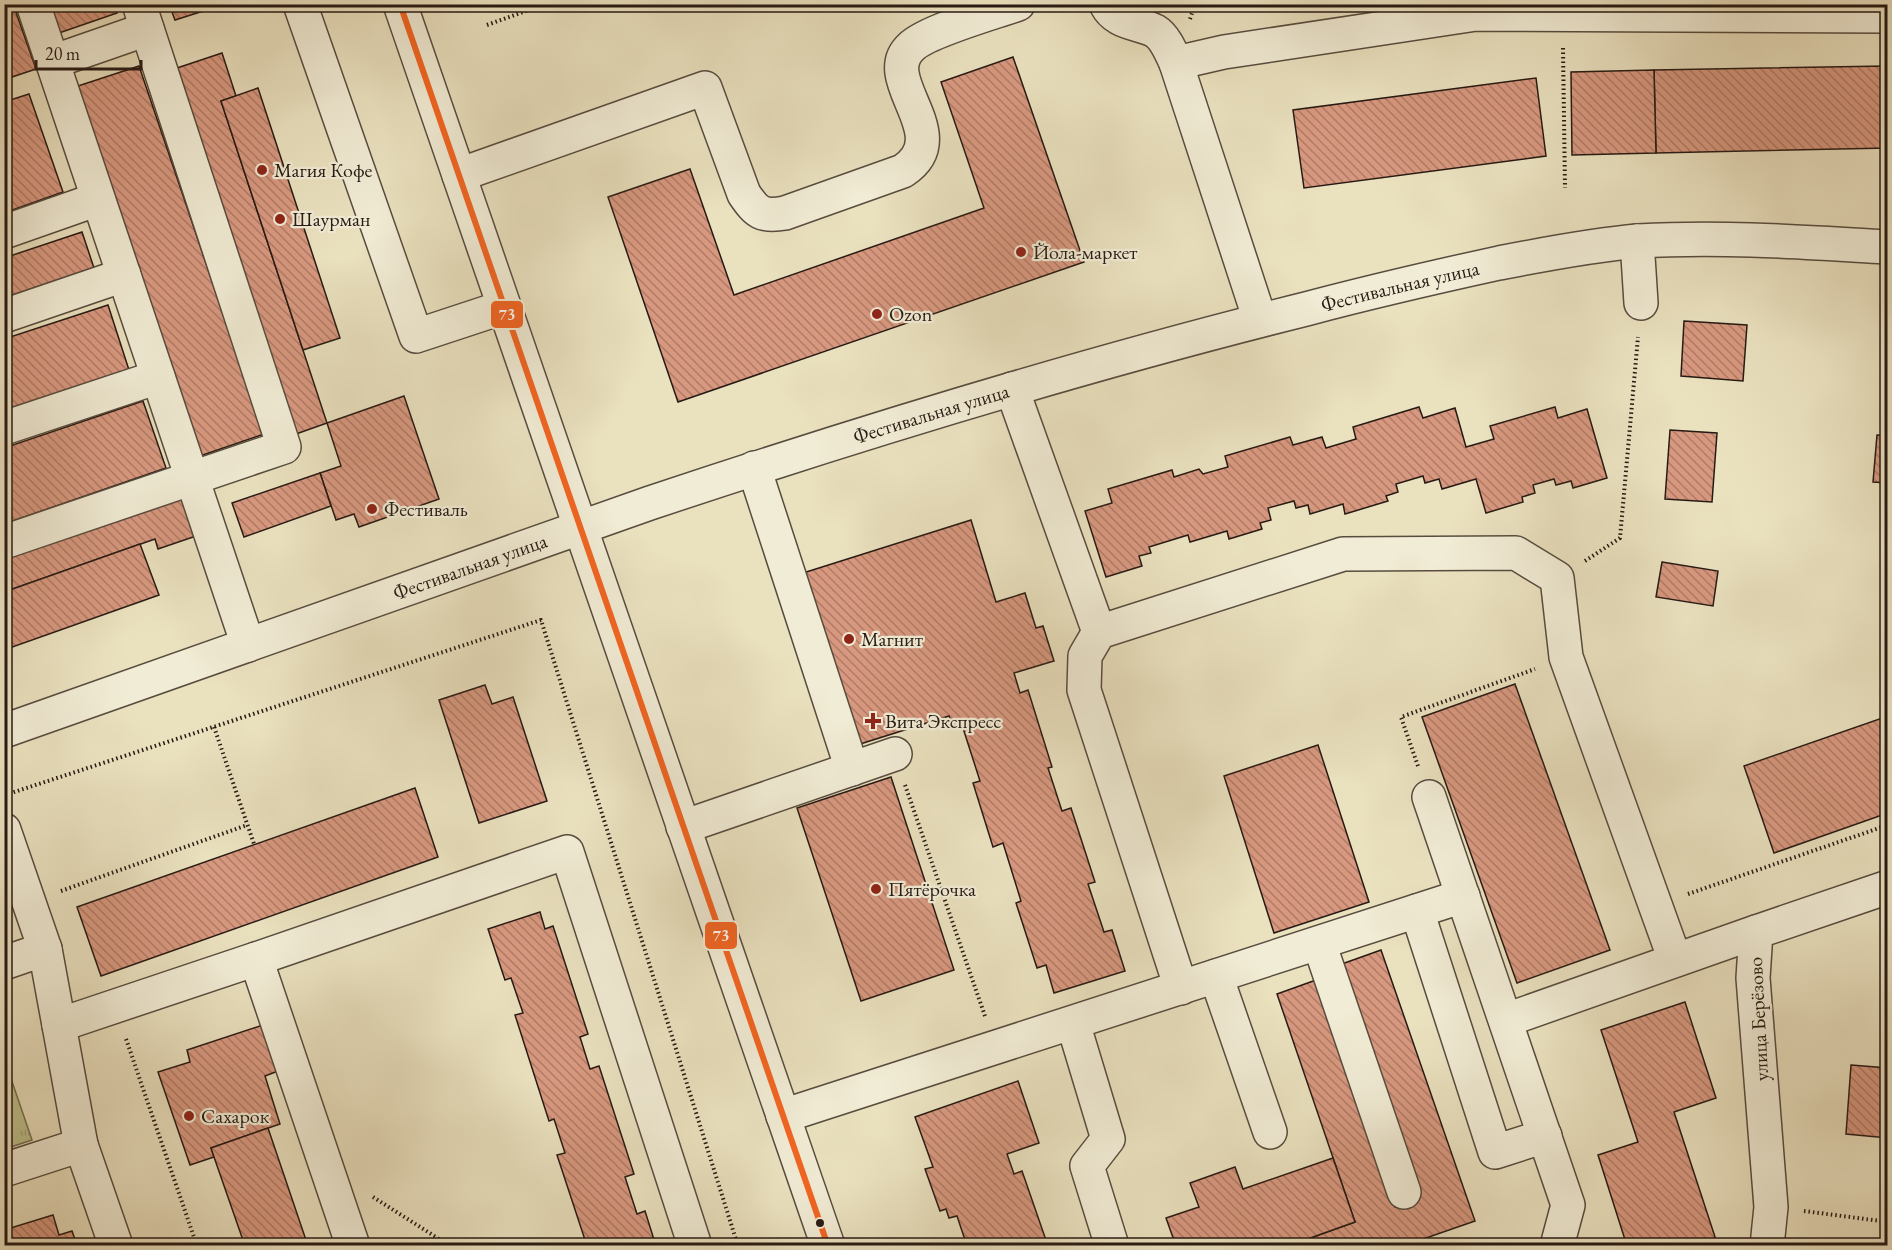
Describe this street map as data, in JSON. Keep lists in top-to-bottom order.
{
  "streets": {
    "street": ["Фестивальная улица", "улица Берёзово"]
  },
  "places": {
    "other": [
      "Магия Кофе",
      "Шаурман",
      "Йола-маркет",
      "Ozon",
      "Фестиваль",
      "Магнит",
      "Пятёрочка",
      "Сахарок"
    ],
    "health": ["Вита Экспресс"]
  },
  "lines": ["transit line 73"],
  "scale_bar": "20 m"
}
